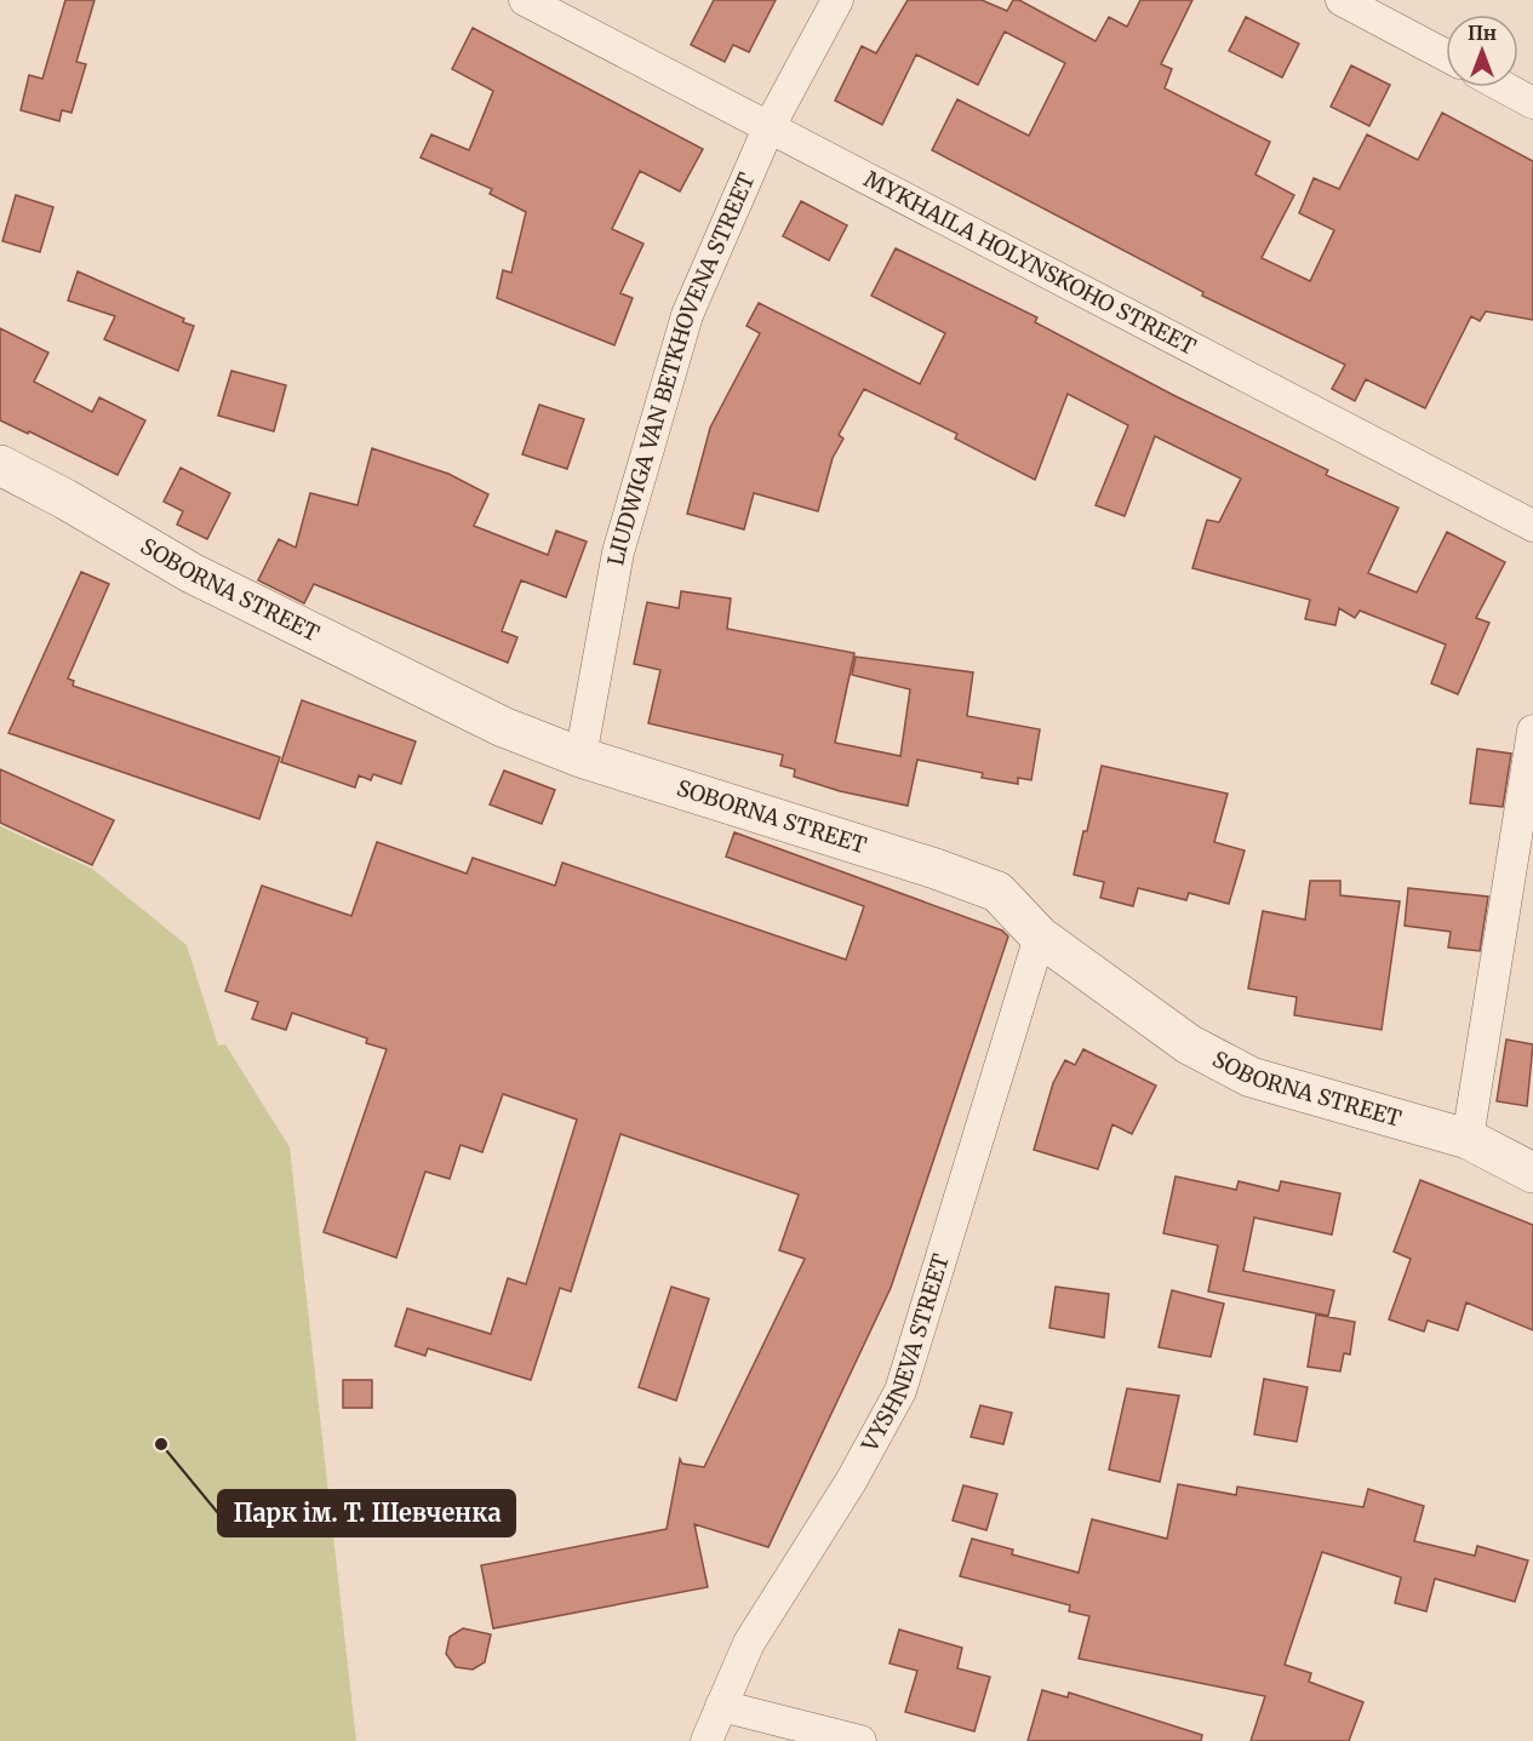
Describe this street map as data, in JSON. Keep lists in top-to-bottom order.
{
  "streets": {
    "street": [
      "MYKHAILA HOLYNSKOHO STREET",
      "LIUDWIGA VAN BETKHOVENA STREET",
      "SOBORNA STREET",
      "VYSHNEVA STREET"
    ]
  },
  "crossings": [
    ["MYKHAILA HOLYNSKOHO STREET", "LIUDWIGA VAN BETKHOVENA STREET"],
    ["LIUDWIGA VAN BETKHOVENA STREET", "SOBORNA STREET"],
    ["SOBORNA STREET", "VYSHNEVA STREET"]
  ],
  "places": ["Парк ім. Т. Шевченка"],
  "north": "top"
}
